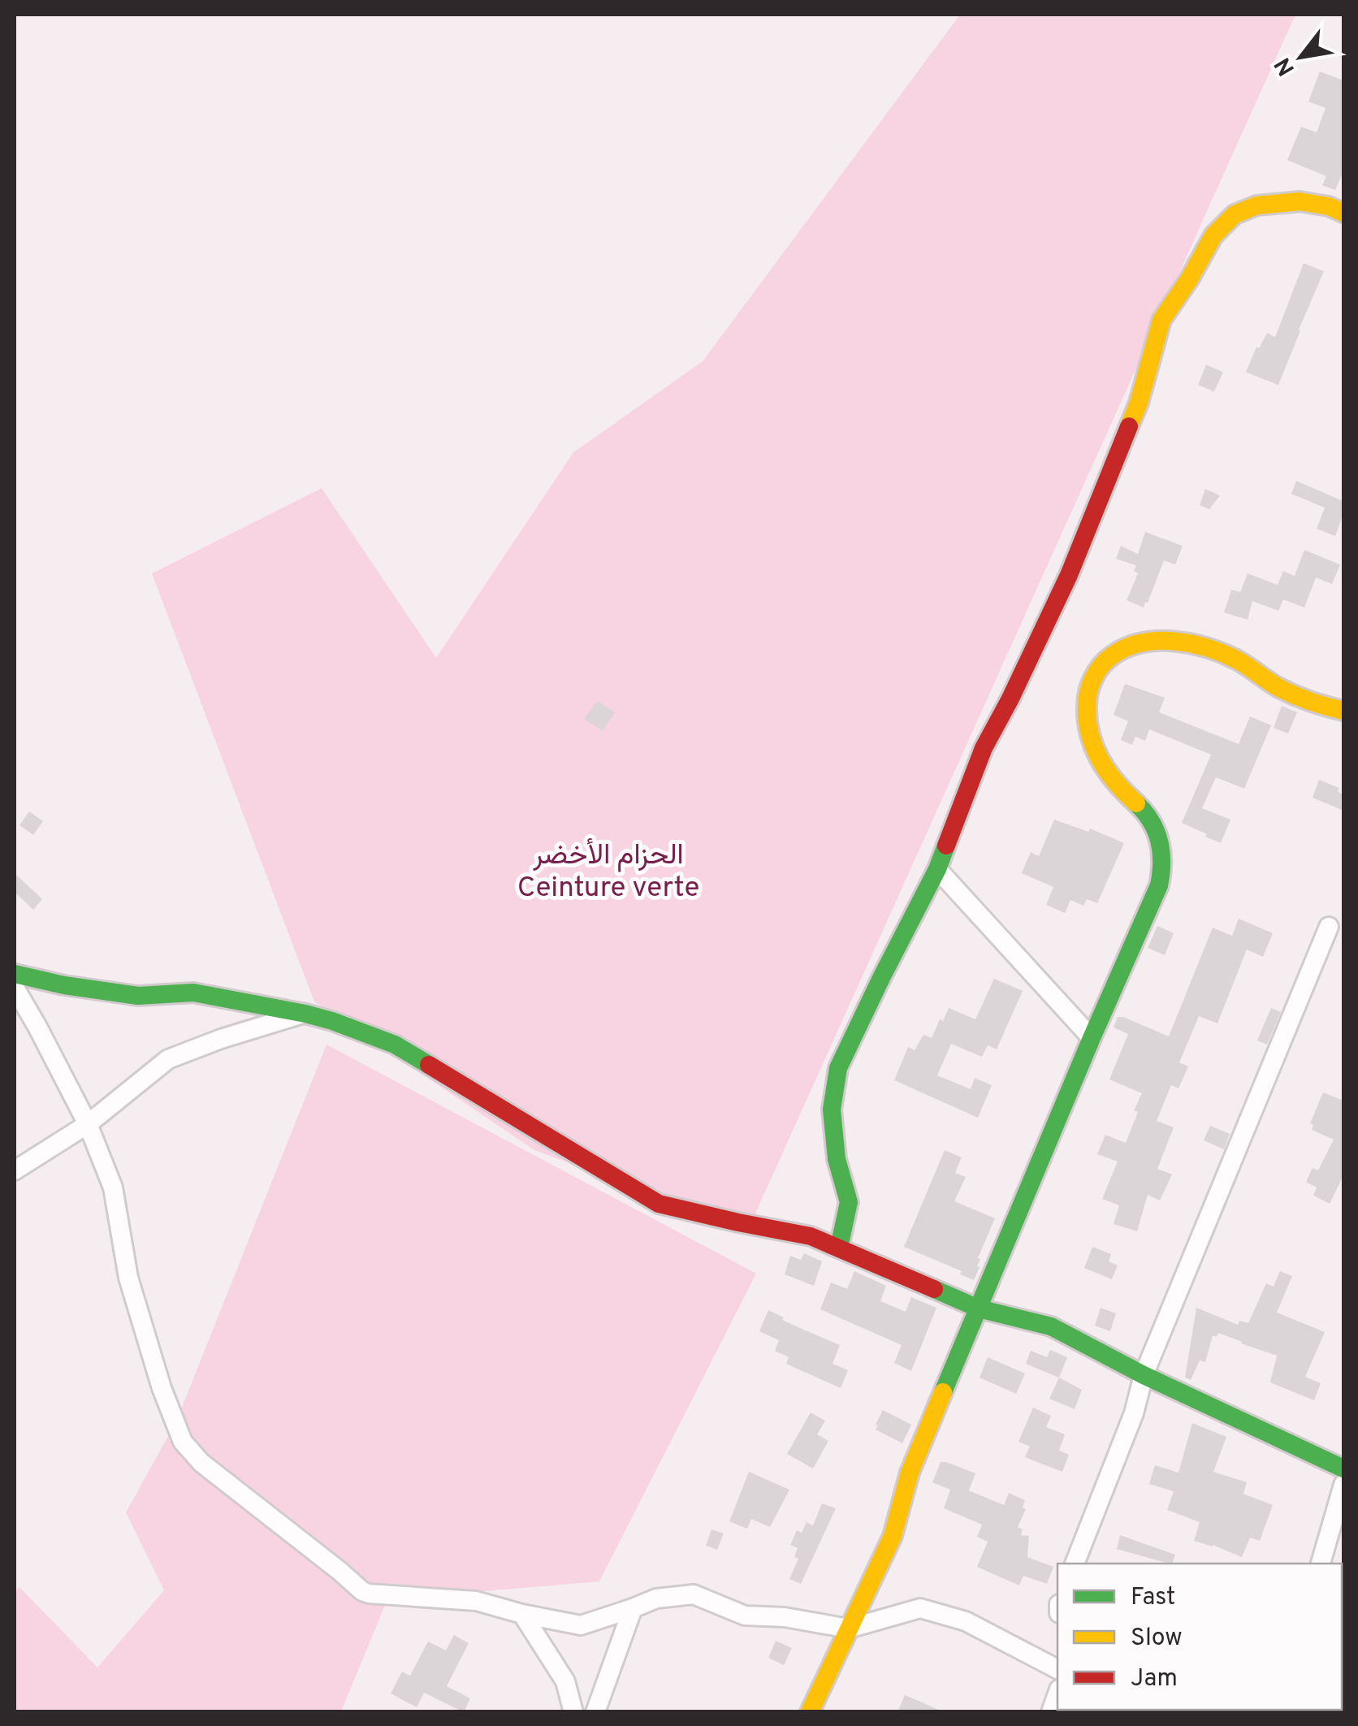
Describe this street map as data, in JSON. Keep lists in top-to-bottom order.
{
  "parks": ["الحزام الأخضر Ceinture verte"],
  "legend": ["Fast", "Slow", "Jam"],
  "north": "bottom left"
}
